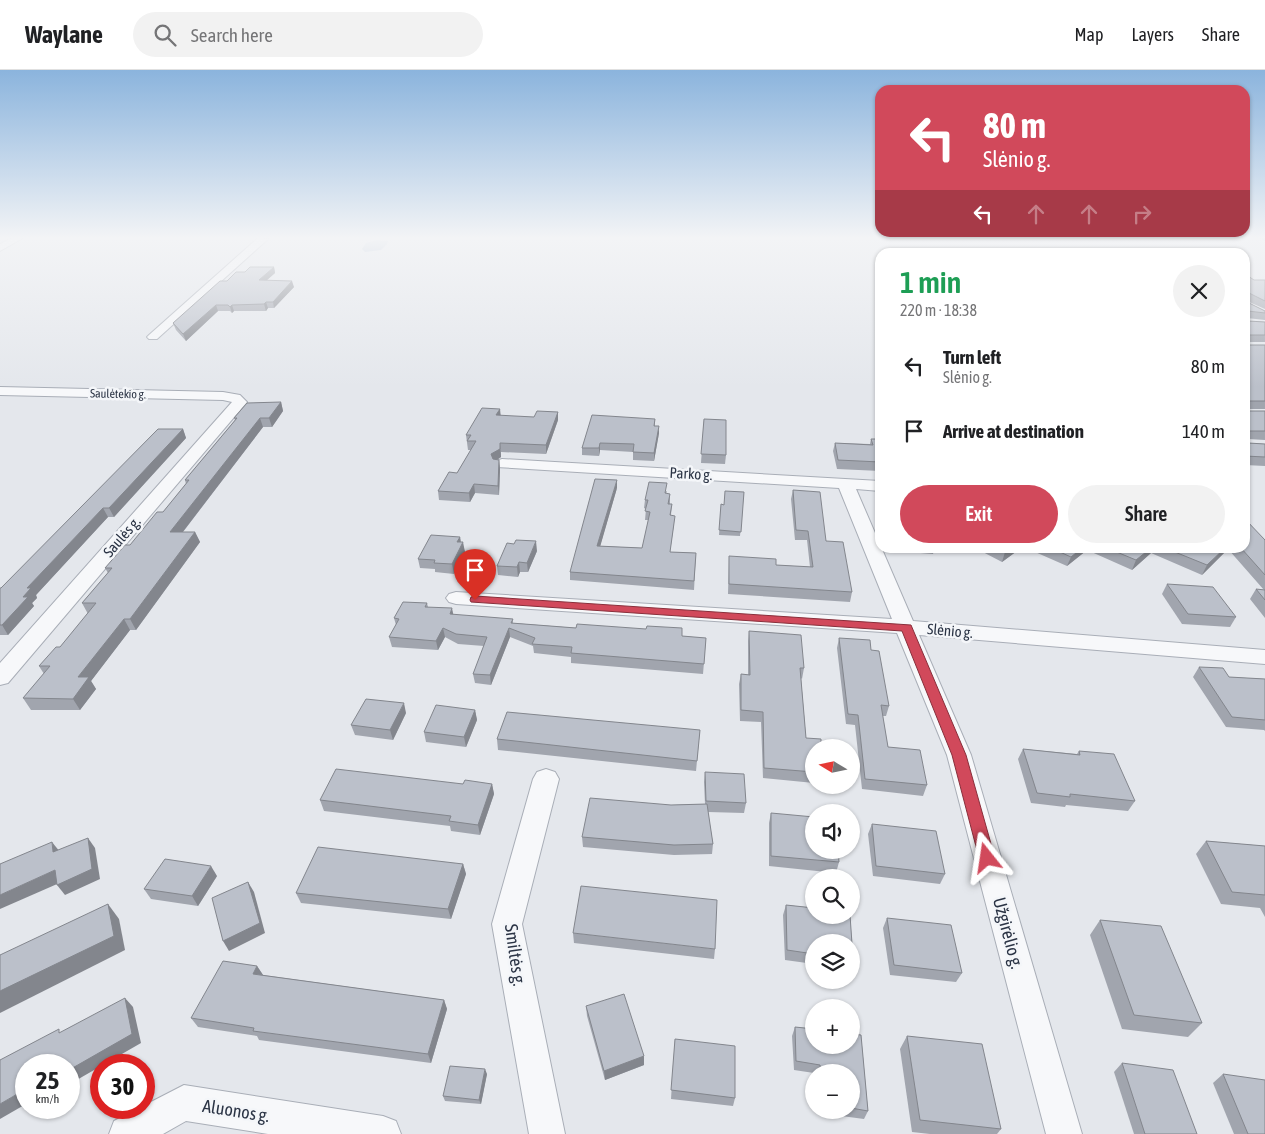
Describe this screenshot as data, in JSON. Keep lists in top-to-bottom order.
{
  "streets": {
    "street": [
      "Saulėtekio g.",
      "Parko g.",
      "Saulės g.",
      "Slėnio g.",
      "Užgirėlio g.",
      "Smiltės g.",
      "Aluonos g."
    ]
  },
  "crossings": [
    ["Saulėtekio g.", "Saulės g."],
    ["Parko g.", "Užgirėlio g."],
    ["Slėnio g.", "Užgirėlio g."]
  ],
  "north": "left",
  "page": {
    "header": "Waylane",
    "search": "Search here",
    "nav": ["Map", "Layers", "Share"],
    "turn": ["80 m", "Slėnio g."],
    "heading": ["1 min", "220 m · 18:38"],
    "list": [
      {
        "name": "Turn left",
        "note": "Slėnio g.",
        "value": "80 m"
      },
      {
        "name": "Arrive at destination",
        "value": "140 m"
      }
    ],
    "buttons": ["Exit", "Share"],
    "map_buttons": ["+", "−"],
    "speed": "25 km/h",
    "limit": "30"
  }
}
